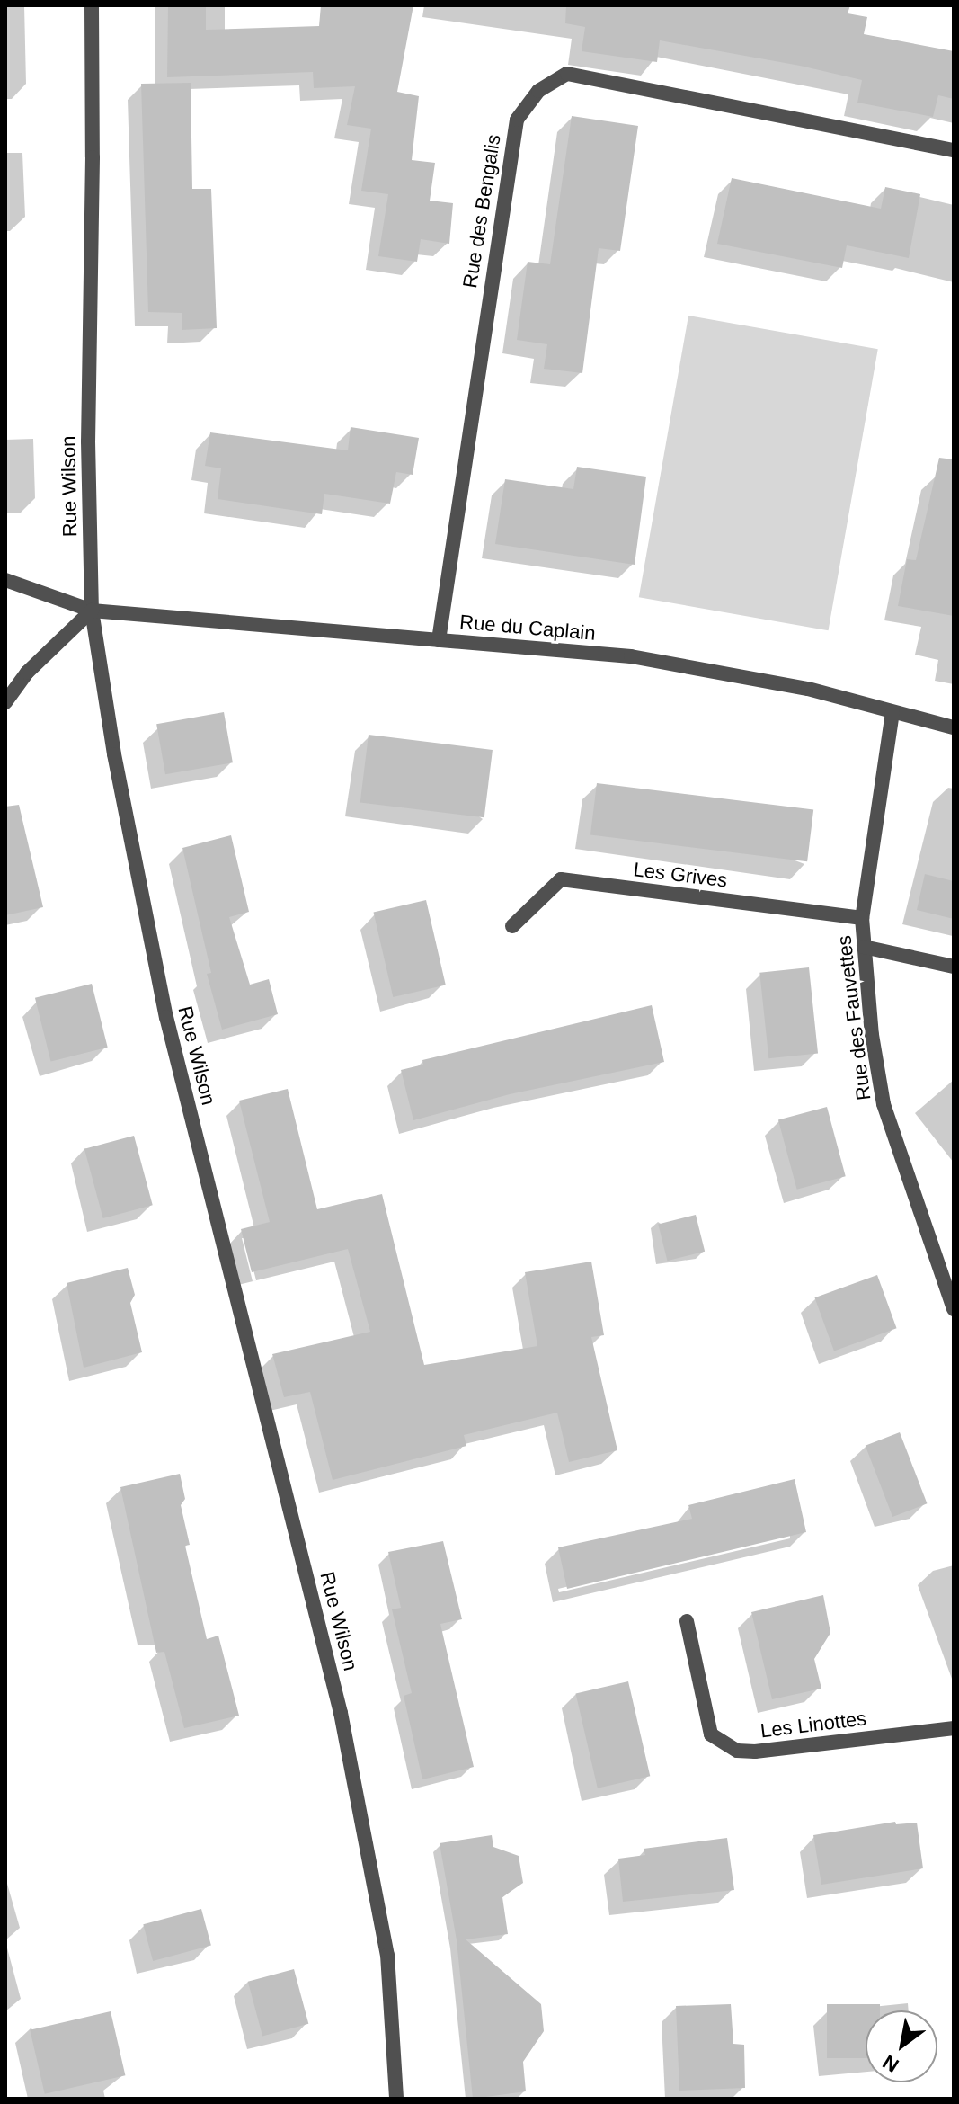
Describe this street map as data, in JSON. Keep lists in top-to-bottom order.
{
  "streets": {
    "street": [
      "Rue des Bengalis",
      "Rue Wilson",
      "Rue du Caplain",
      "Les Grives",
      "Rue des Fauvettes",
      "Les Linottes"
    ]
  },
  "crossings": [
    ["Rue des Bengalis", "Rue du Caplain"],
    ["Rue Wilson", "Rue du Caplain"],
    ["Rue du Caplain", "Rue des Fauvettes"],
    ["Les Grives", "Rue des Fauvettes"]
  ],
  "north": "bottom left"
}
